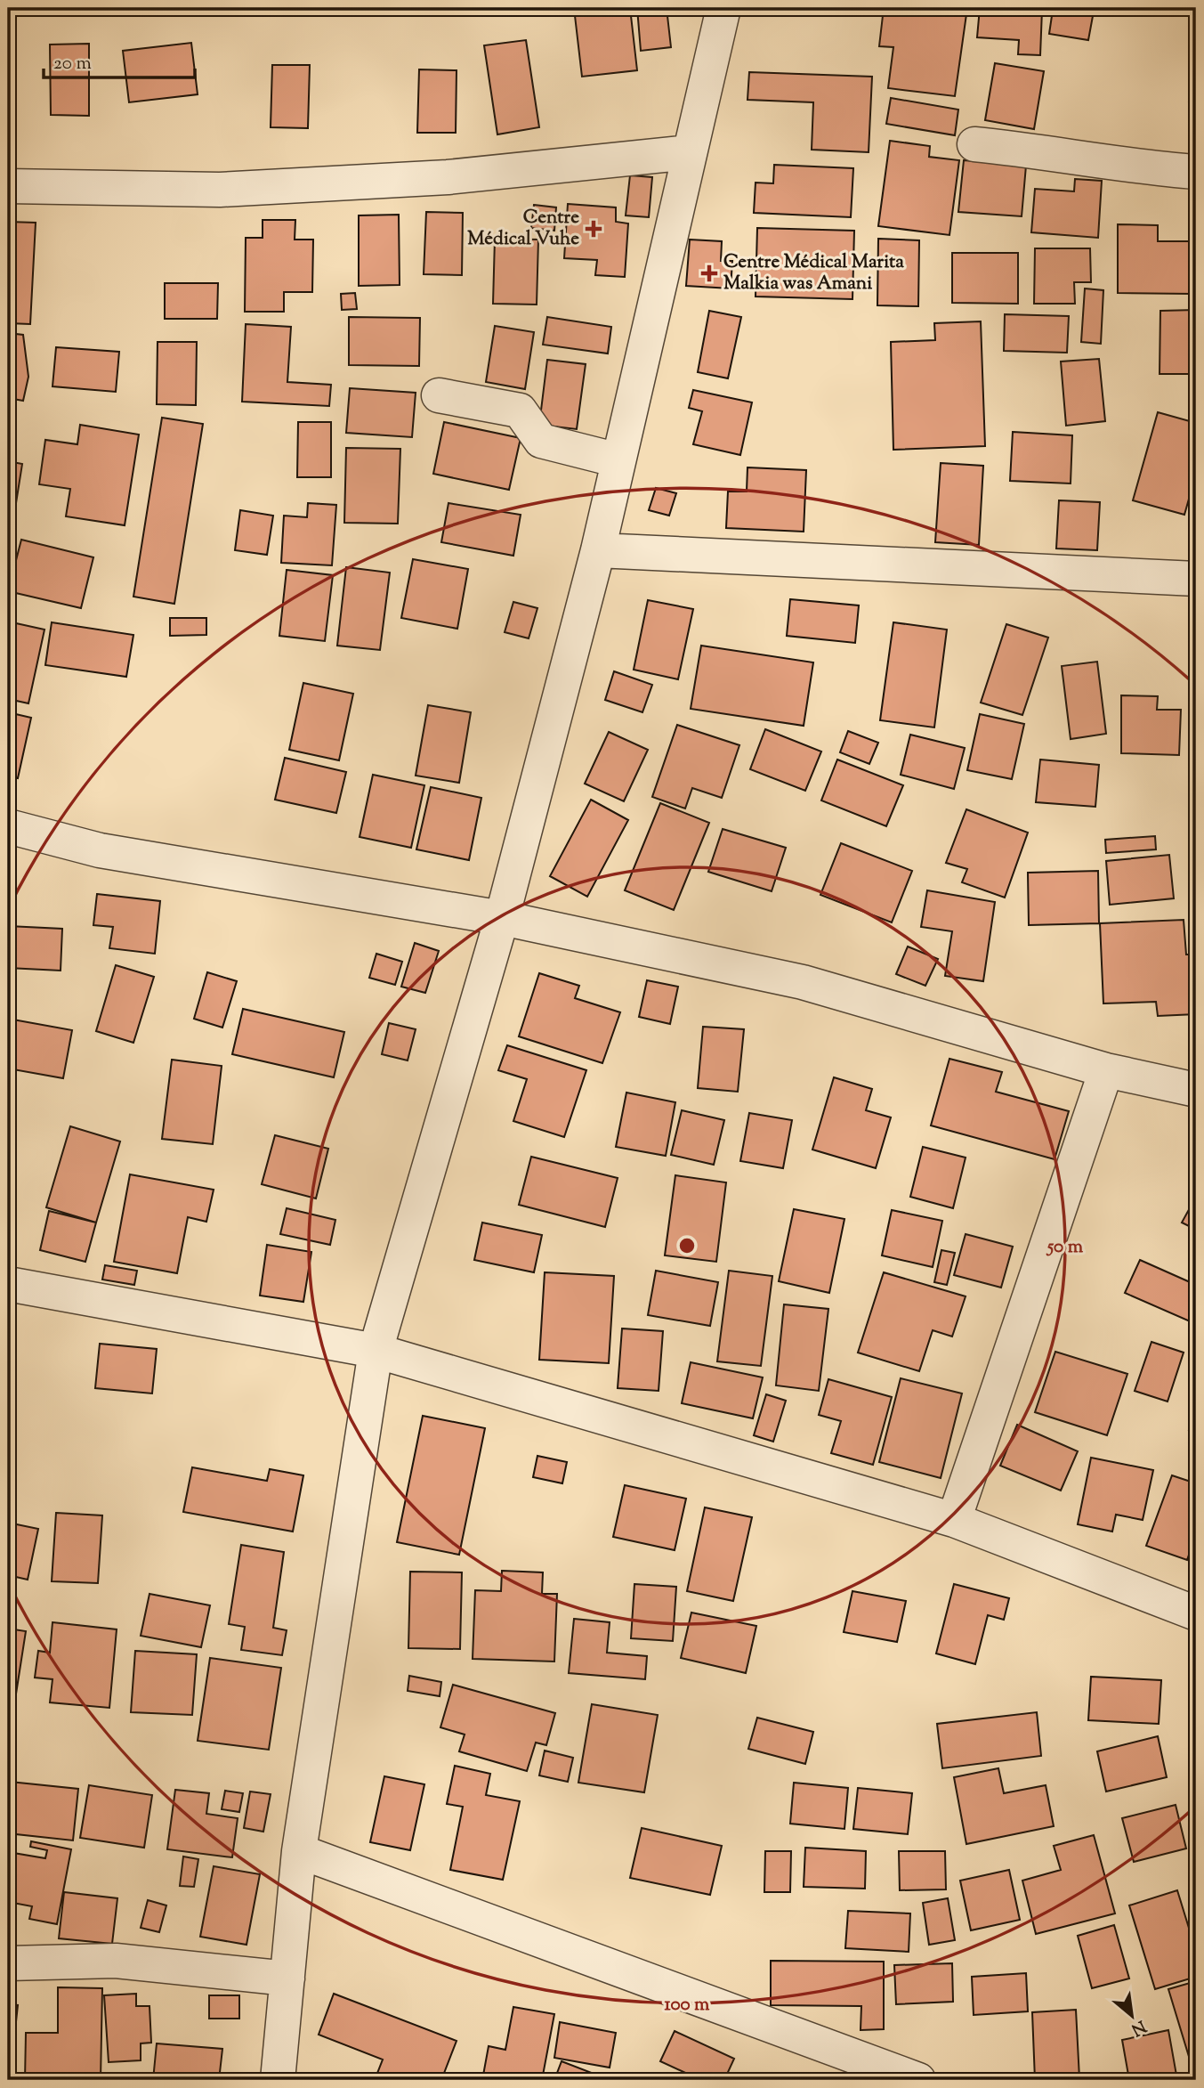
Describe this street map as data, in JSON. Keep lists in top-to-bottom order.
{
  "places": {
    "health": ["Centre Médical Vuhe", "Centre Médical Marita Malkia was Amani"]
  },
  "scale_bar": "20 m",
  "north": "bottom right",
  "rings": ["50 m", "100 m"]
}
